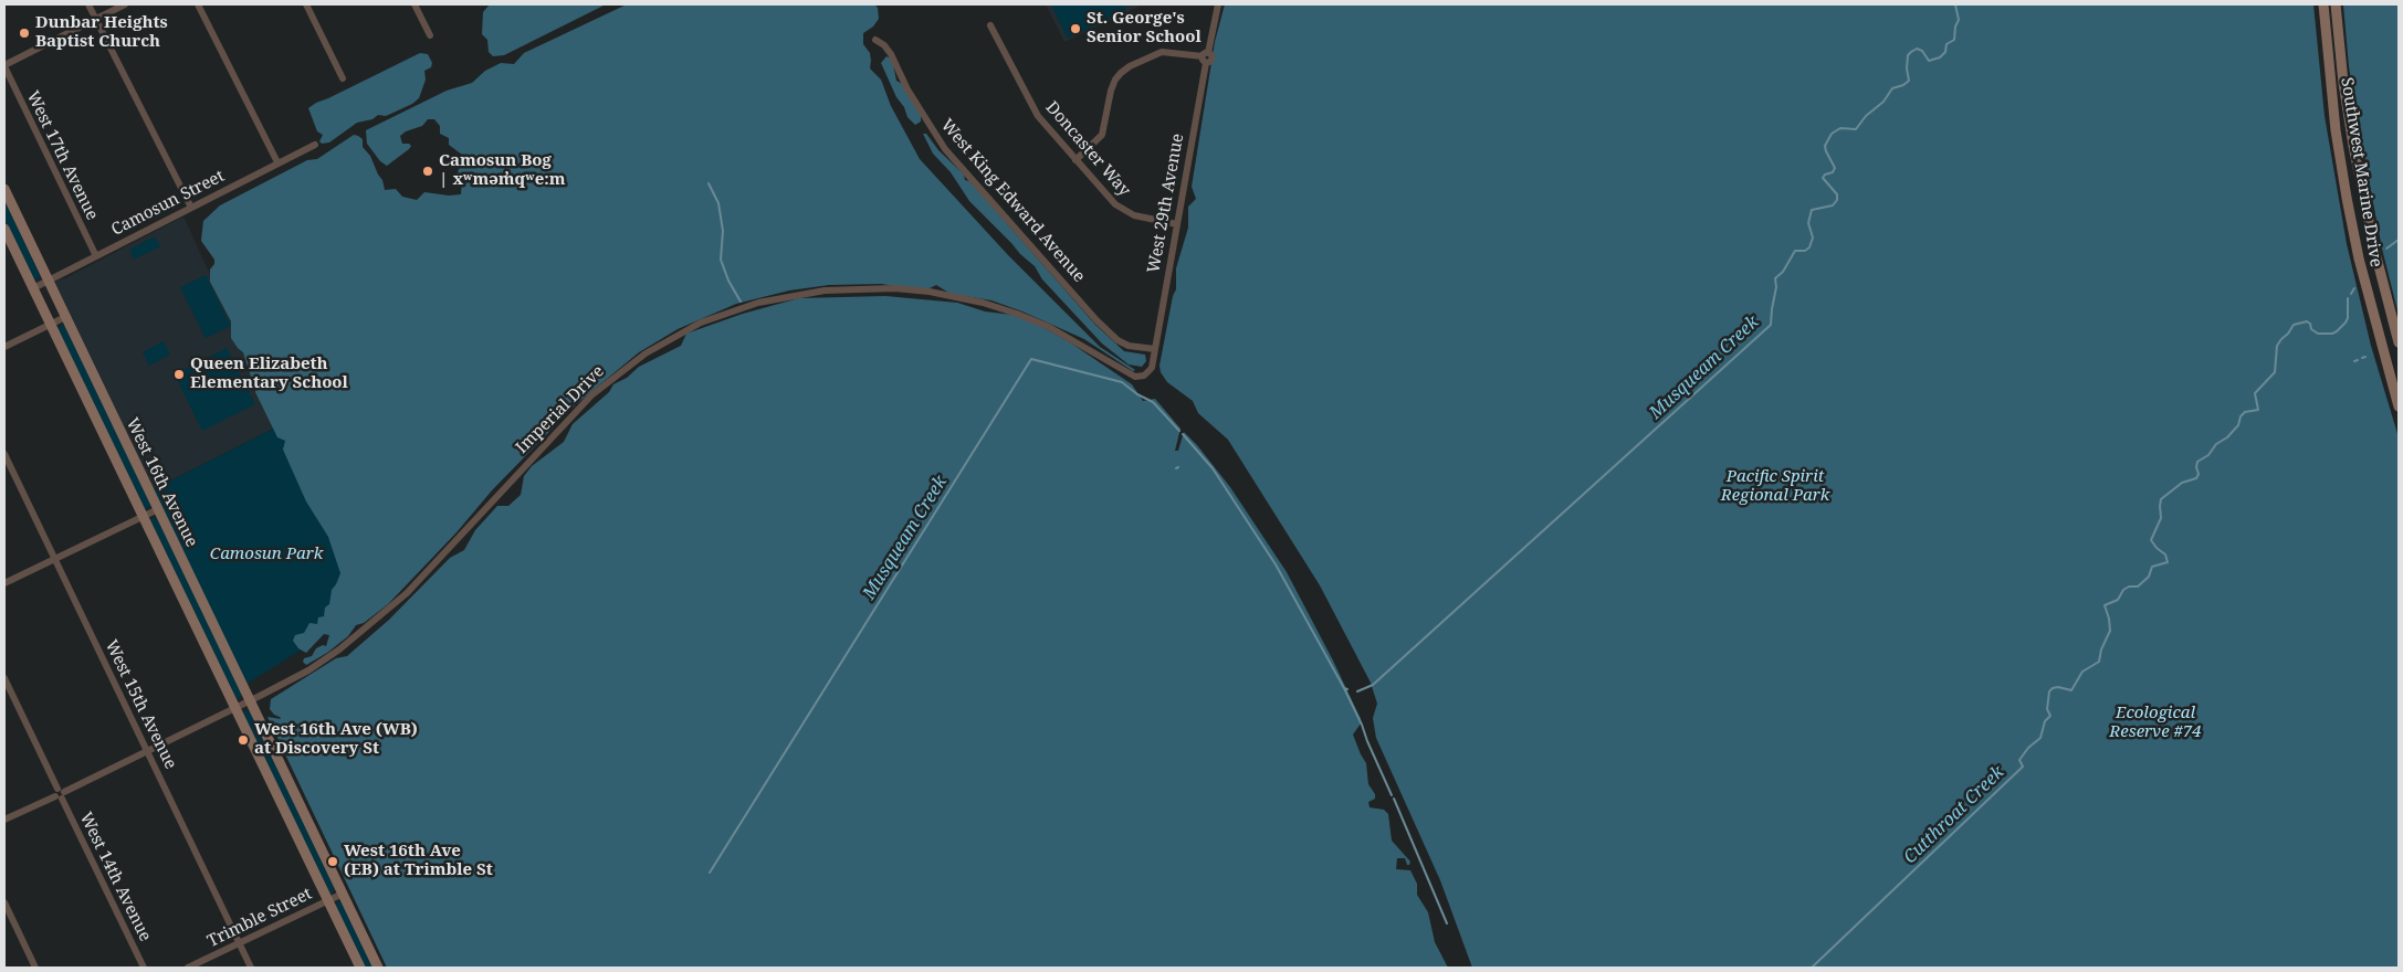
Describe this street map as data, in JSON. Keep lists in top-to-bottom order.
{
  "streets": {
    "main road": ["Southwest Marine Drive", "West 16th Avenue"],
    "street": [
      "Doncaster Way",
      "West 17th Avenue",
      "West King Edward Avenue",
      "Camosun Street",
      "West 29th Avenue",
      "Imperial Drive",
      "West 15th Avenue",
      "West 14th Avenue",
      "Trimble Street"
    ]
  },
  "crossings": [
    ["Doncaster Way", "West 29th Avenue"],
    ["West 17th Avenue", "Camosun Street"],
    ["West King Edward Avenue", "West 29th Avenue"],
    ["West King Edward Avenue", "Imperial Drive"],
    ["Camosun Street", "West 16th Avenue"],
    ["West 29th Avenue", "Imperial Drive"],
    ["Imperial Drive", "West 16th Avenue"],
    ["West 16th Avenue", "Trimble Street"],
    ["West 15th Avenue", "Trimble Street"]
  ],
  "water": ["Musqueam Creek", "Cutthroat Creek"],
  "parks": ["Pacific Spirit Regional Park", "Camosun Park", "Ecological Reserve #74"],
  "places": [
    "St. George's Senior School",
    "Dunbar Heights Baptist Church",
    "Camosun Bog | xʷməm̓qʷe:m",
    "Queen Elizabeth Elementary School",
    "West 16th Ave (WB) at Discovery St",
    "West 16th Ave (EB) at Trimble St"
  ]
}
